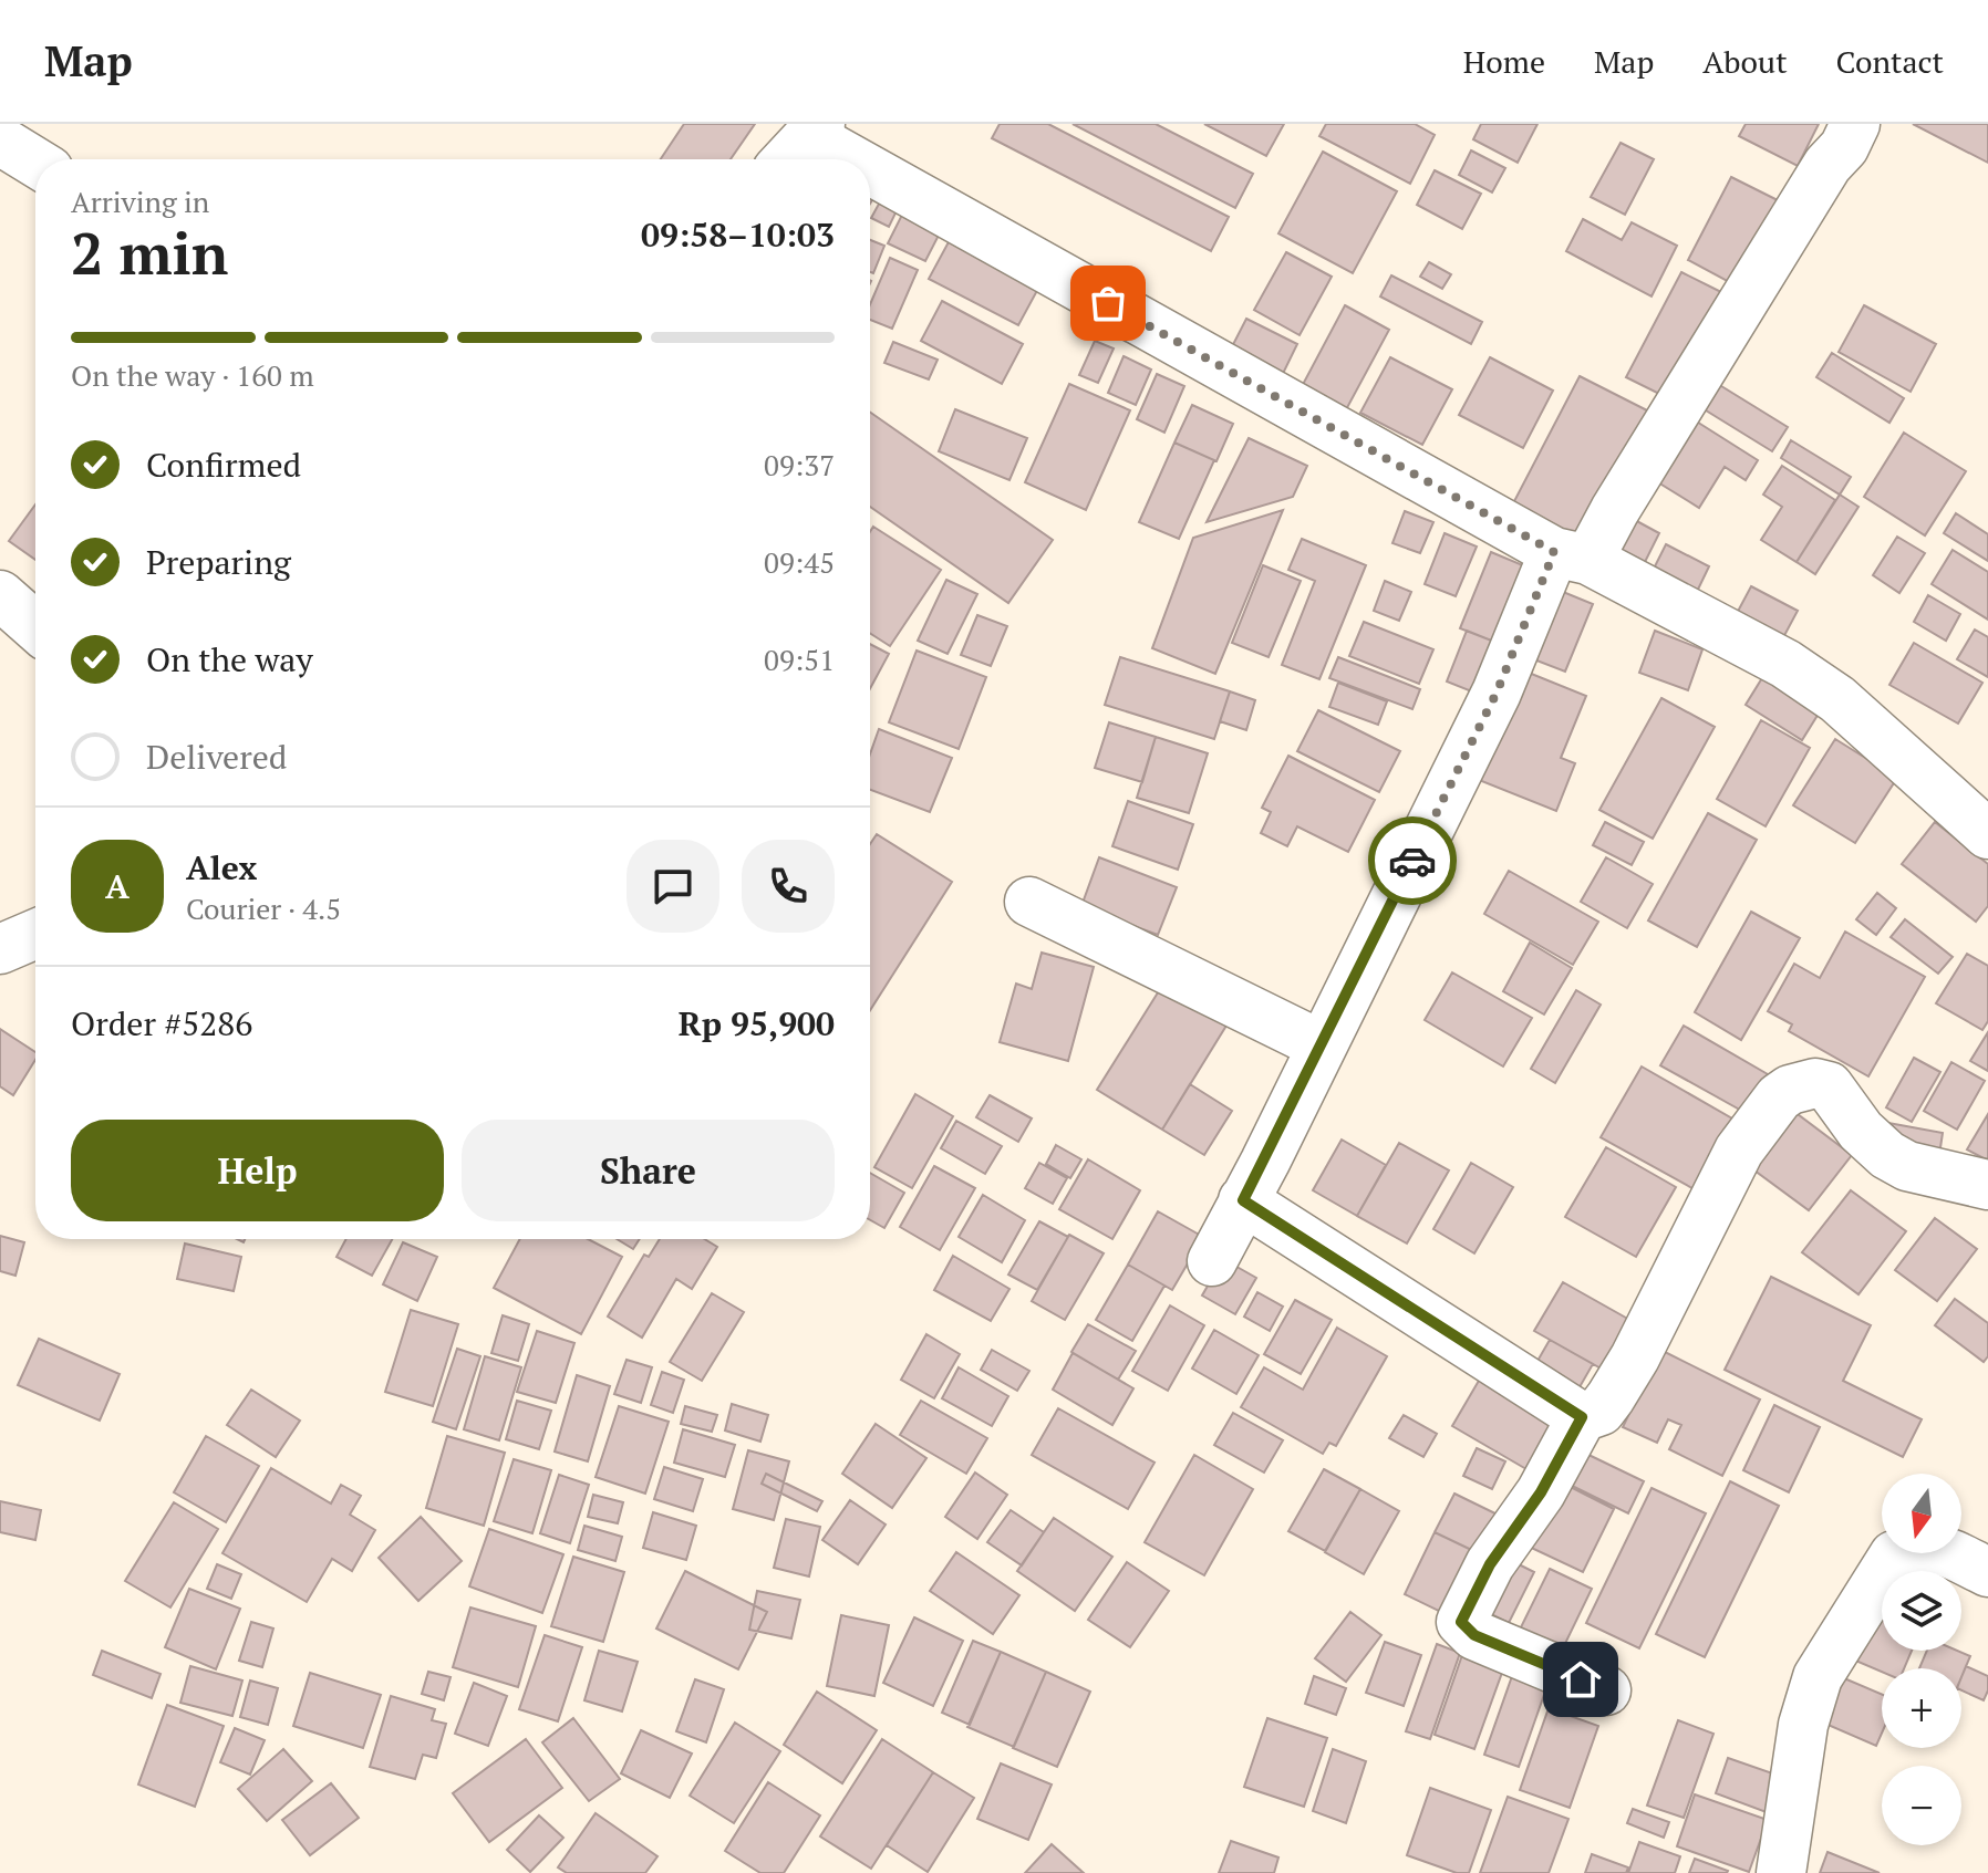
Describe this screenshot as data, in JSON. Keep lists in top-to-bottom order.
{
  "north": "bottom",
  "page": {
    "header": "Map",
    "nav": [
      "Home",
      "Map",
      "About",
      "Contact"
    ],
    "heading": ["2 min", "Arriving in", "09:58–10:03"],
    "panel": [
      "Alex",
      "Courier · 4.5",
      "Order #5286",
      "Rp 95,900"
    ],
    "bar": "On the way · 160 m",
    "list": [
      ["Confirmed", "09:37"],
      ["Preparing", "09:45"],
      ["On the way", "09:51"],
      "Delivered"
    ],
    "round": "A",
    "buttons": ["Help", "Share"],
    "map_buttons": ["+", "−"]
  }
}
